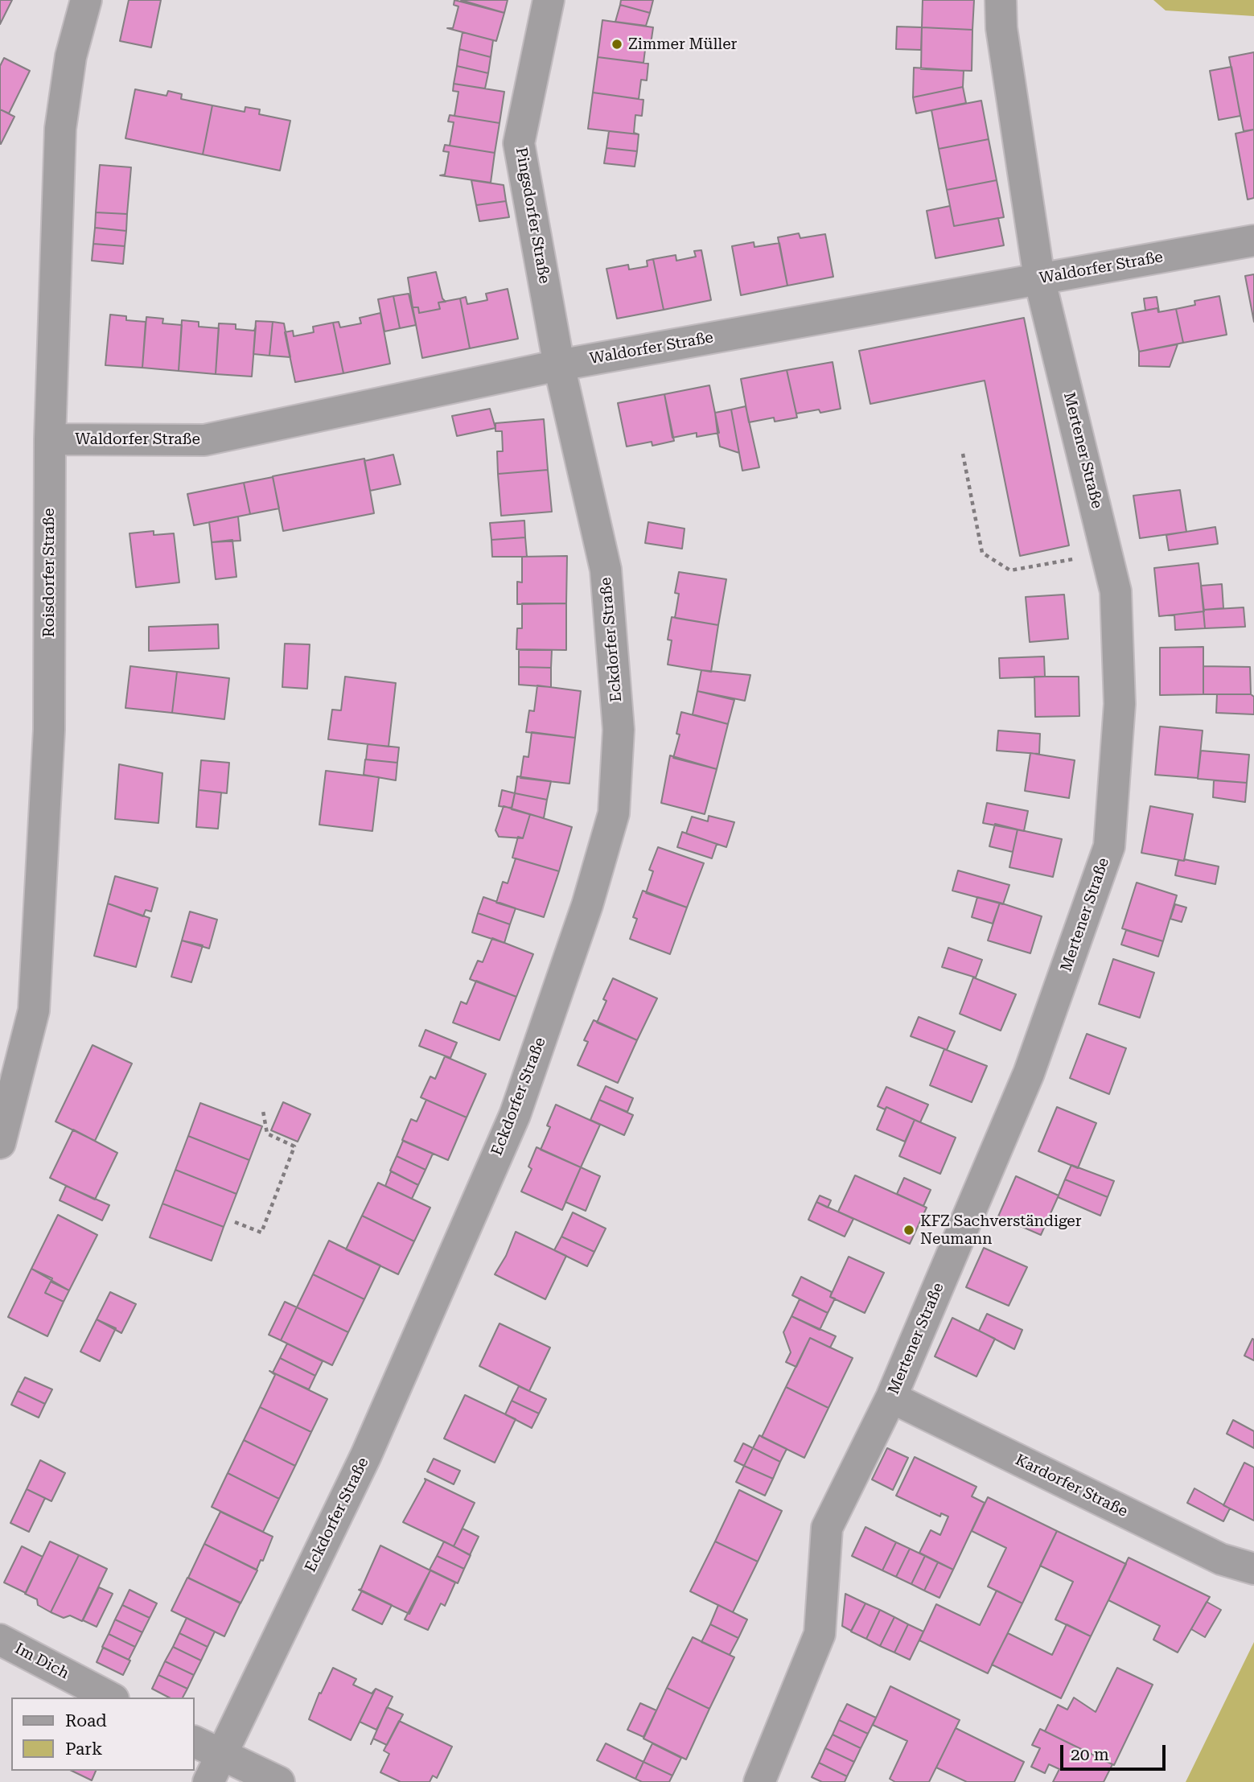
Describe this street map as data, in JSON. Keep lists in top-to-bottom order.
{
  "streets": {
    "street": [
      "Pingsdorfer Straße",
      "Waldorfer Straße",
      "Mertener Straße",
      "Roisdorfer Straße",
      "Eckdorfer Straße",
      "Kardorfer Straße",
      "Im Dich"
    ]
  },
  "crossings": [
    ["Pingsdorfer Straße", "Waldorfer Straße"],
    ["Pingsdorfer Straße", "Eckdorfer Straße"],
    ["Waldorfer Straße", "Mertener Straße"],
    ["Waldorfer Straße", "Roisdorfer Straße"],
    ["Waldorfer Straße", "Eckdorfer Straße"],
    ["Mertener Straße", "Kardorfer Straße"]
  ],
  "places": ["Zimmer Müller", "KFZ Sachverständiger Neumann"],
  "legend": ["Road", "Park"],
  "scale_bar": "20 m"
}
